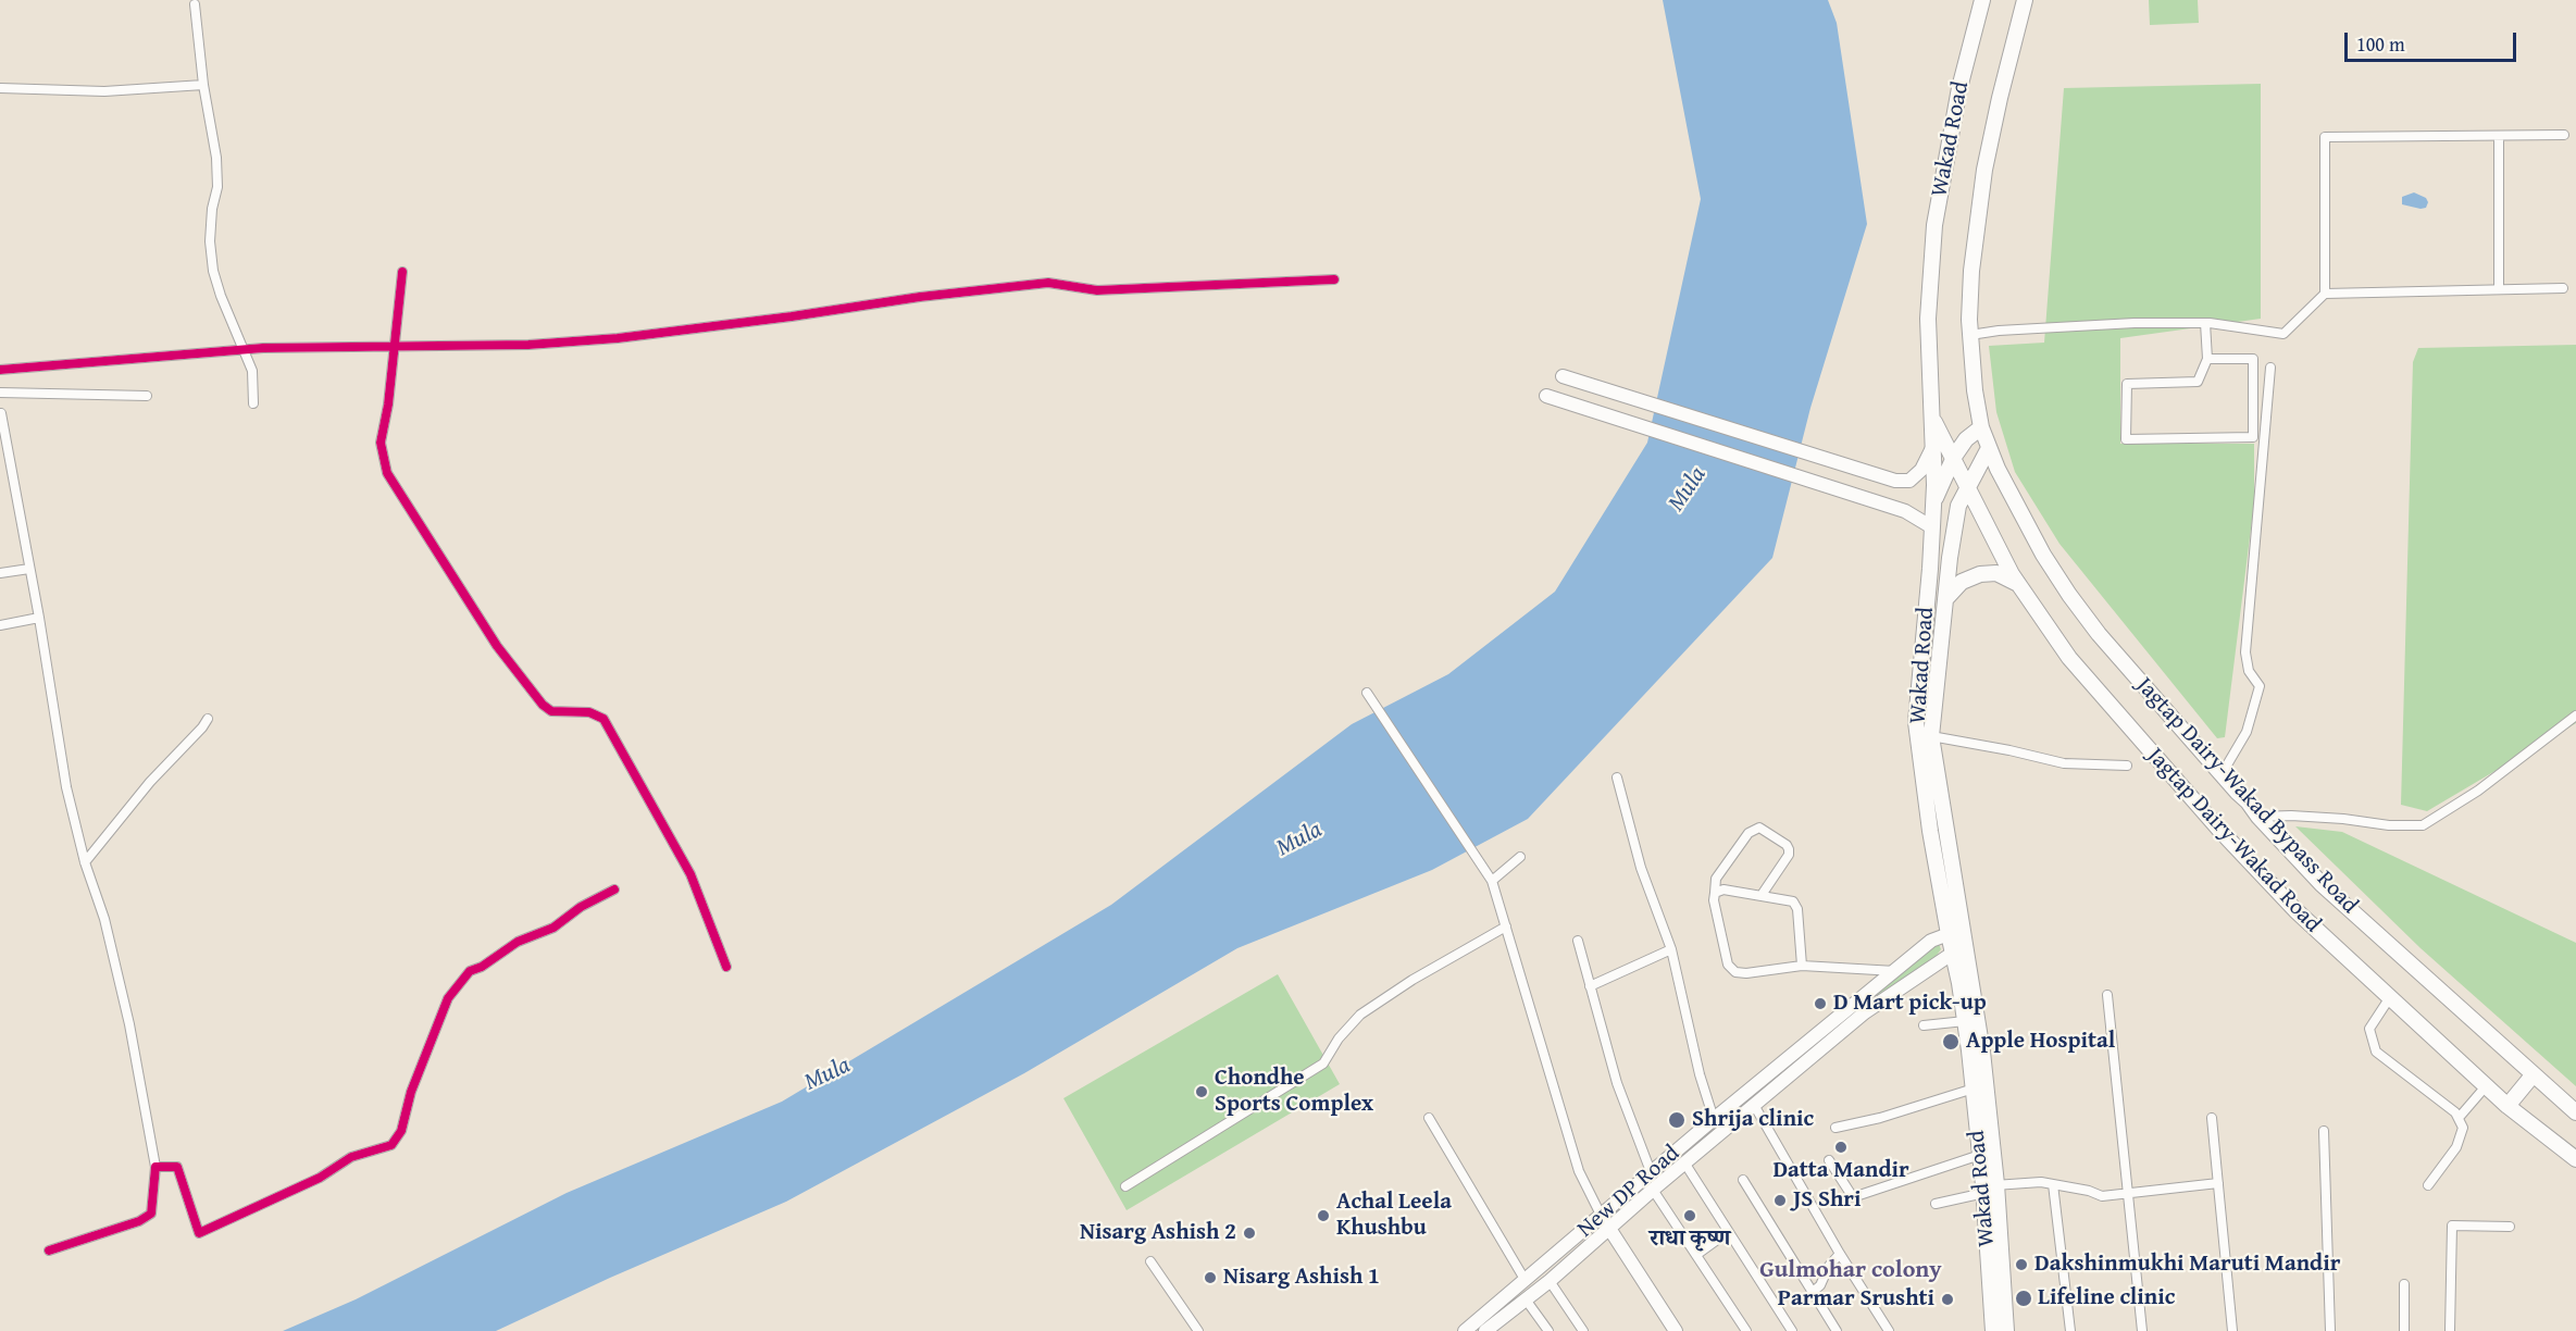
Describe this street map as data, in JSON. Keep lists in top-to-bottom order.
{
  "streets": {
    "main road": [
      "Wakad Road",
      "Jagtap Dairy-Wakad Bypass Road",
      "Jagtap Dairy-Wakad Road",
      "New DP Road"
    ]
  },
  "crossings": [
    ["Wakad Road", "Jagtap Dairy-Wakad Bypass Road"],
    ["Wakad Road", "Jagtap Dairy-Wakad Road"],
    ["Wakad Road", "New DP Road"]
  ],
  "districts": ["Gulmohar colony"],
  "water": ["Mula"],
  "places": [
    "D Mart pick-up",
    "Apple Hospital",
    "Chondhe Sports Complex",
    "Shrija clinic",
    "Datta Mandir",
    "JS Shri",
    "Achal Leela Khushbu",
    "राधा कृष्ण",
    "Nisarg Ashish 2",
    "Dakshinmukhi Maruti Mandir",
    "Nisarg Ashish 1",
    "Lifeline clinic",
    "Parmar Srushti"
  ],
  "scale_bar": "100 m"
}
